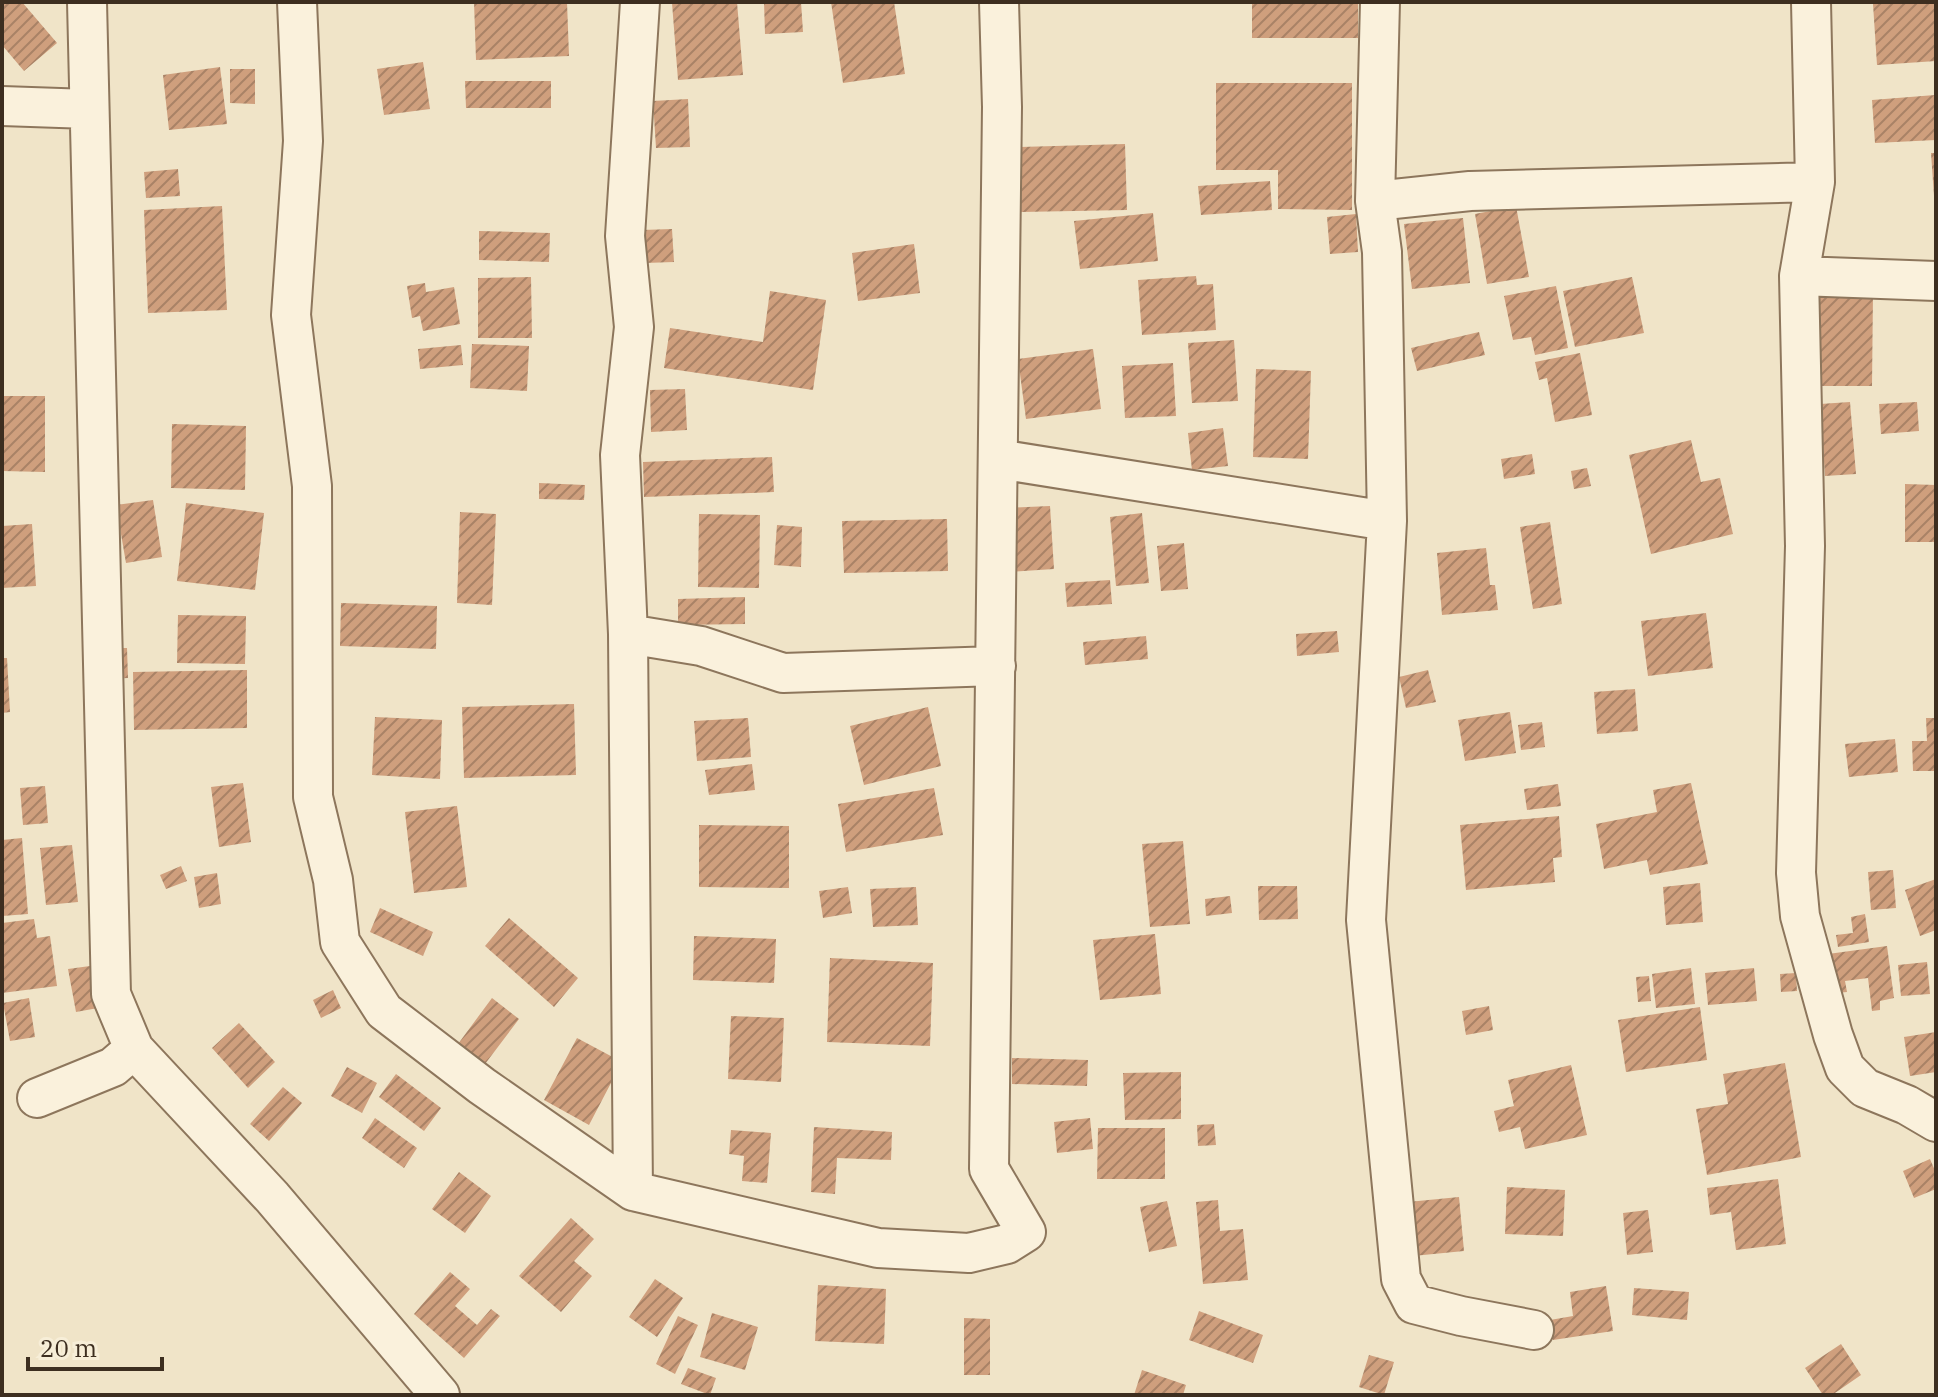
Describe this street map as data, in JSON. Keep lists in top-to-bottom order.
{
  "scale_bar": "20 m"
}
